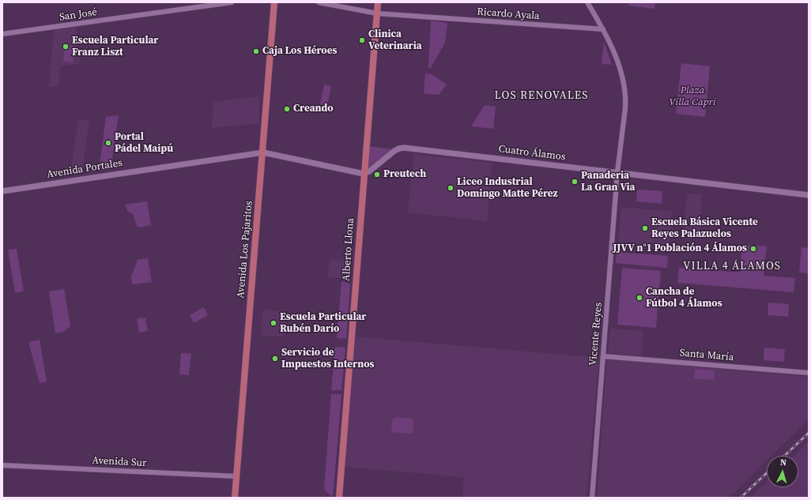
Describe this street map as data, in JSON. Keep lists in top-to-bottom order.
{
  "streets": {
    "main road": [
      "Cuatro Álamos",
      "Avenida Portales",
      "Avenida Los Pajaritos",
      "Alberto Llona"
    ],
    "street": [
      "Ricardo Ayala",
      "San José",
      "Vicente Reyes",
      "Santa María",
      "Avenida Sur"
    ]
  },
  "crossings": [
    ["Ricardo Ayala", "Alberto Llona"],
    ["Ricardo Ayala", "Vicente Reyes"],
    ["Cuatro Álamos", "Alberto Llona"],
    ["Cuatro Álamos", "Vicente Reyes"],
    ["Avenida Portales", "Avenida Los Pajaritos"],
    ["Avenida Los Pajaritos", "Avenida Sur"],
    ["Vicente Reyes", "Santa María"]
  ],
  "districts": ["LOS RENOVALES", "VILLA 4 ÁLAMOS"],
  "parks": ["Plaza Villa Capri"],
  "places": [
    "Clinica Veterinaria",
    "Escuela Particular Franz Liszt",
    "Caja Los Héroes",
    "Creando",
    "Portal Pádel Maipú",
    "Preutech",
    "Panaderia La Gran Via",
    "Liceo Industrial Domingo Matte Pérez",
    "Escuela Básica Vicente Reyes Palazuelos",
    "JJVV n°1 Población 4 Álamos",
    "Cancha de Fútbol 4 Álamos",
    "Escuela Particular Rubén Darío",
    "Servicio de Impuestos Internos"
  ],
  "north": "top"
}
